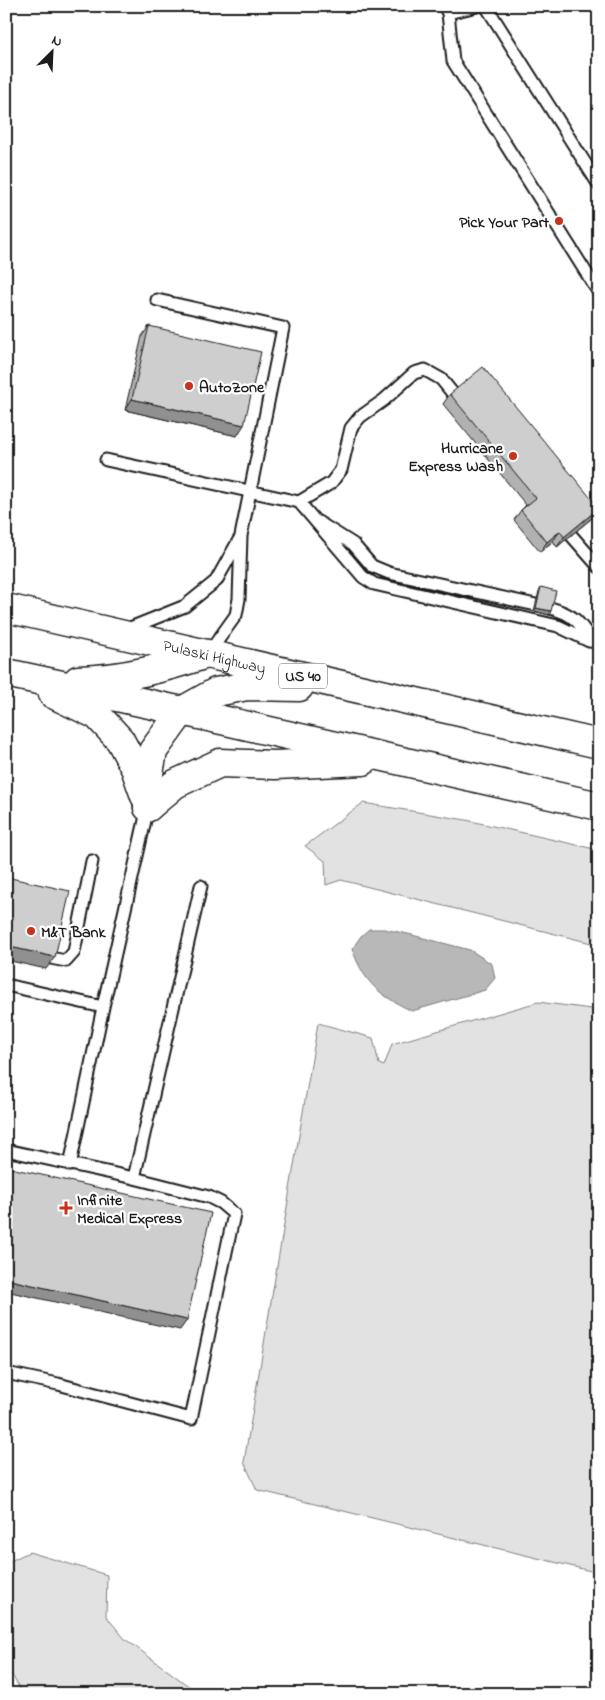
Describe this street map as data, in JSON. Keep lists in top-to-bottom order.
{
  "streets": {
    "highway": ["Pulaski Highway", "US 40"]
  },
  "places": {
    "other": [
      "Pick Your Part",
      "AutoZone",
      "Hurricane Express Wash",
      "M&T Bank"
    ],
    "health": ["Infinite Medical Express"]
  },
  "north": "top right"
}
